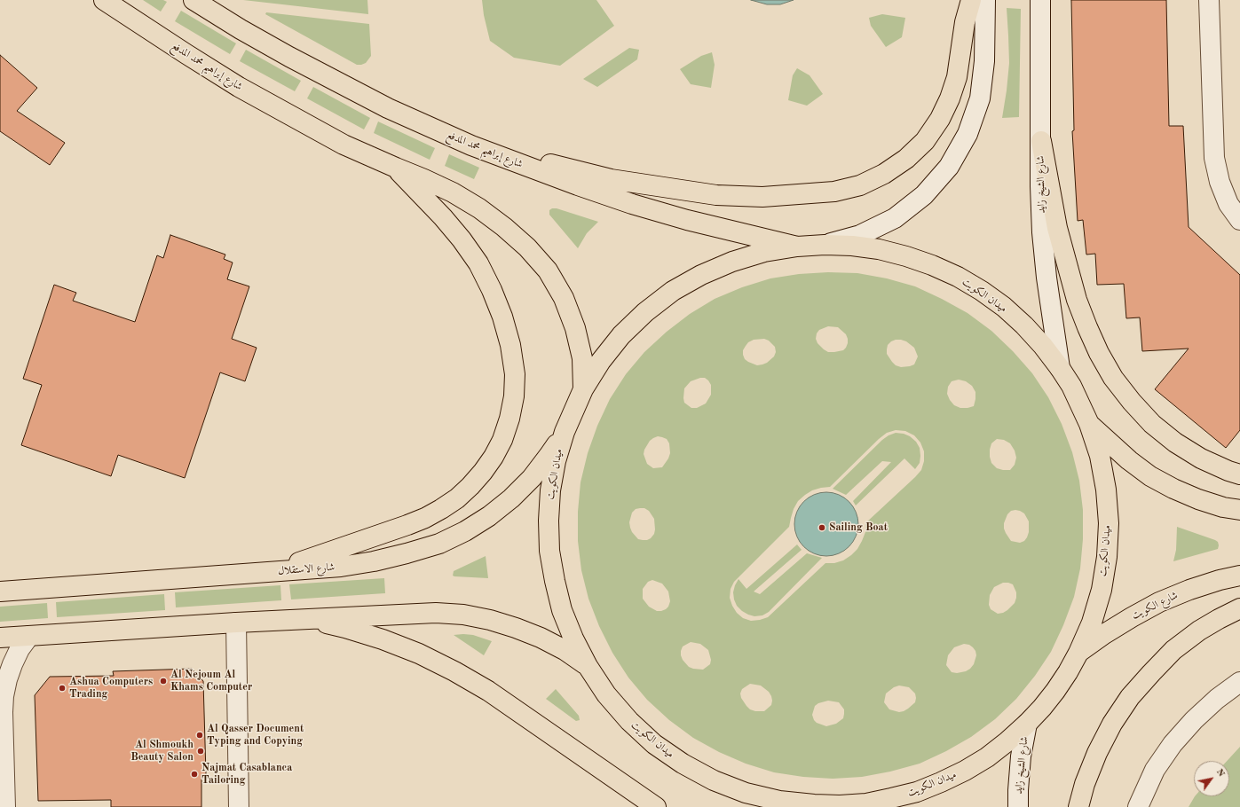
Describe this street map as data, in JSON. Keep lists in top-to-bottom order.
{
  "streets": {
    "main road": [
      "شارع إبراهيم محمد المدفع",
      "شارع الشيخ زايد",
      "ميدان الكويت",
      "شارع الاستقلال",
      "شارع الكويت"
    ]
  },
  "crossings": [
    ["شارع إبراهيم محمد المدفع", "ميدان الكويت"],
    ["شارع الشيخ زايد", "ميدان الكويت"],
    ["ميدان الكويت", "شارع الاستقلال"],
    ["ميدان الكويت", "شارع الكويت"]
  ],
  "places": [
    "Sailing Boat",
    "Al Nejoum Al Khams Computer",
    "Ashua Computers Trading",
    "Al Qasser Document Typing and Copying",
    "Al Shmoukh Beauty Salon",
    "Najmat Casablanca Tailoring"
  ],
  "north": "top right"
}
